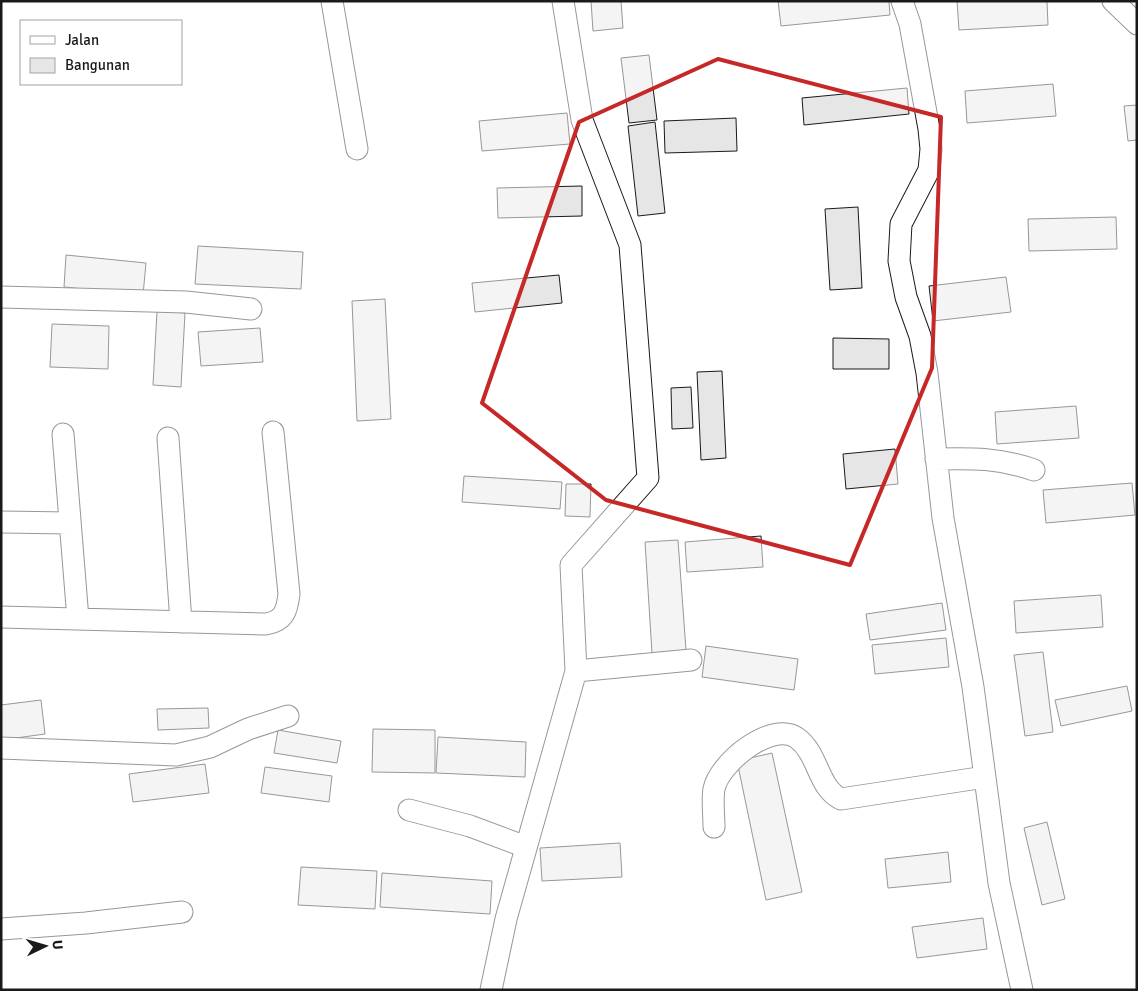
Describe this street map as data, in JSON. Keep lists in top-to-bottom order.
{
  "legend": ["Jalan", "Bangunan"],
  "north": "right"
}
